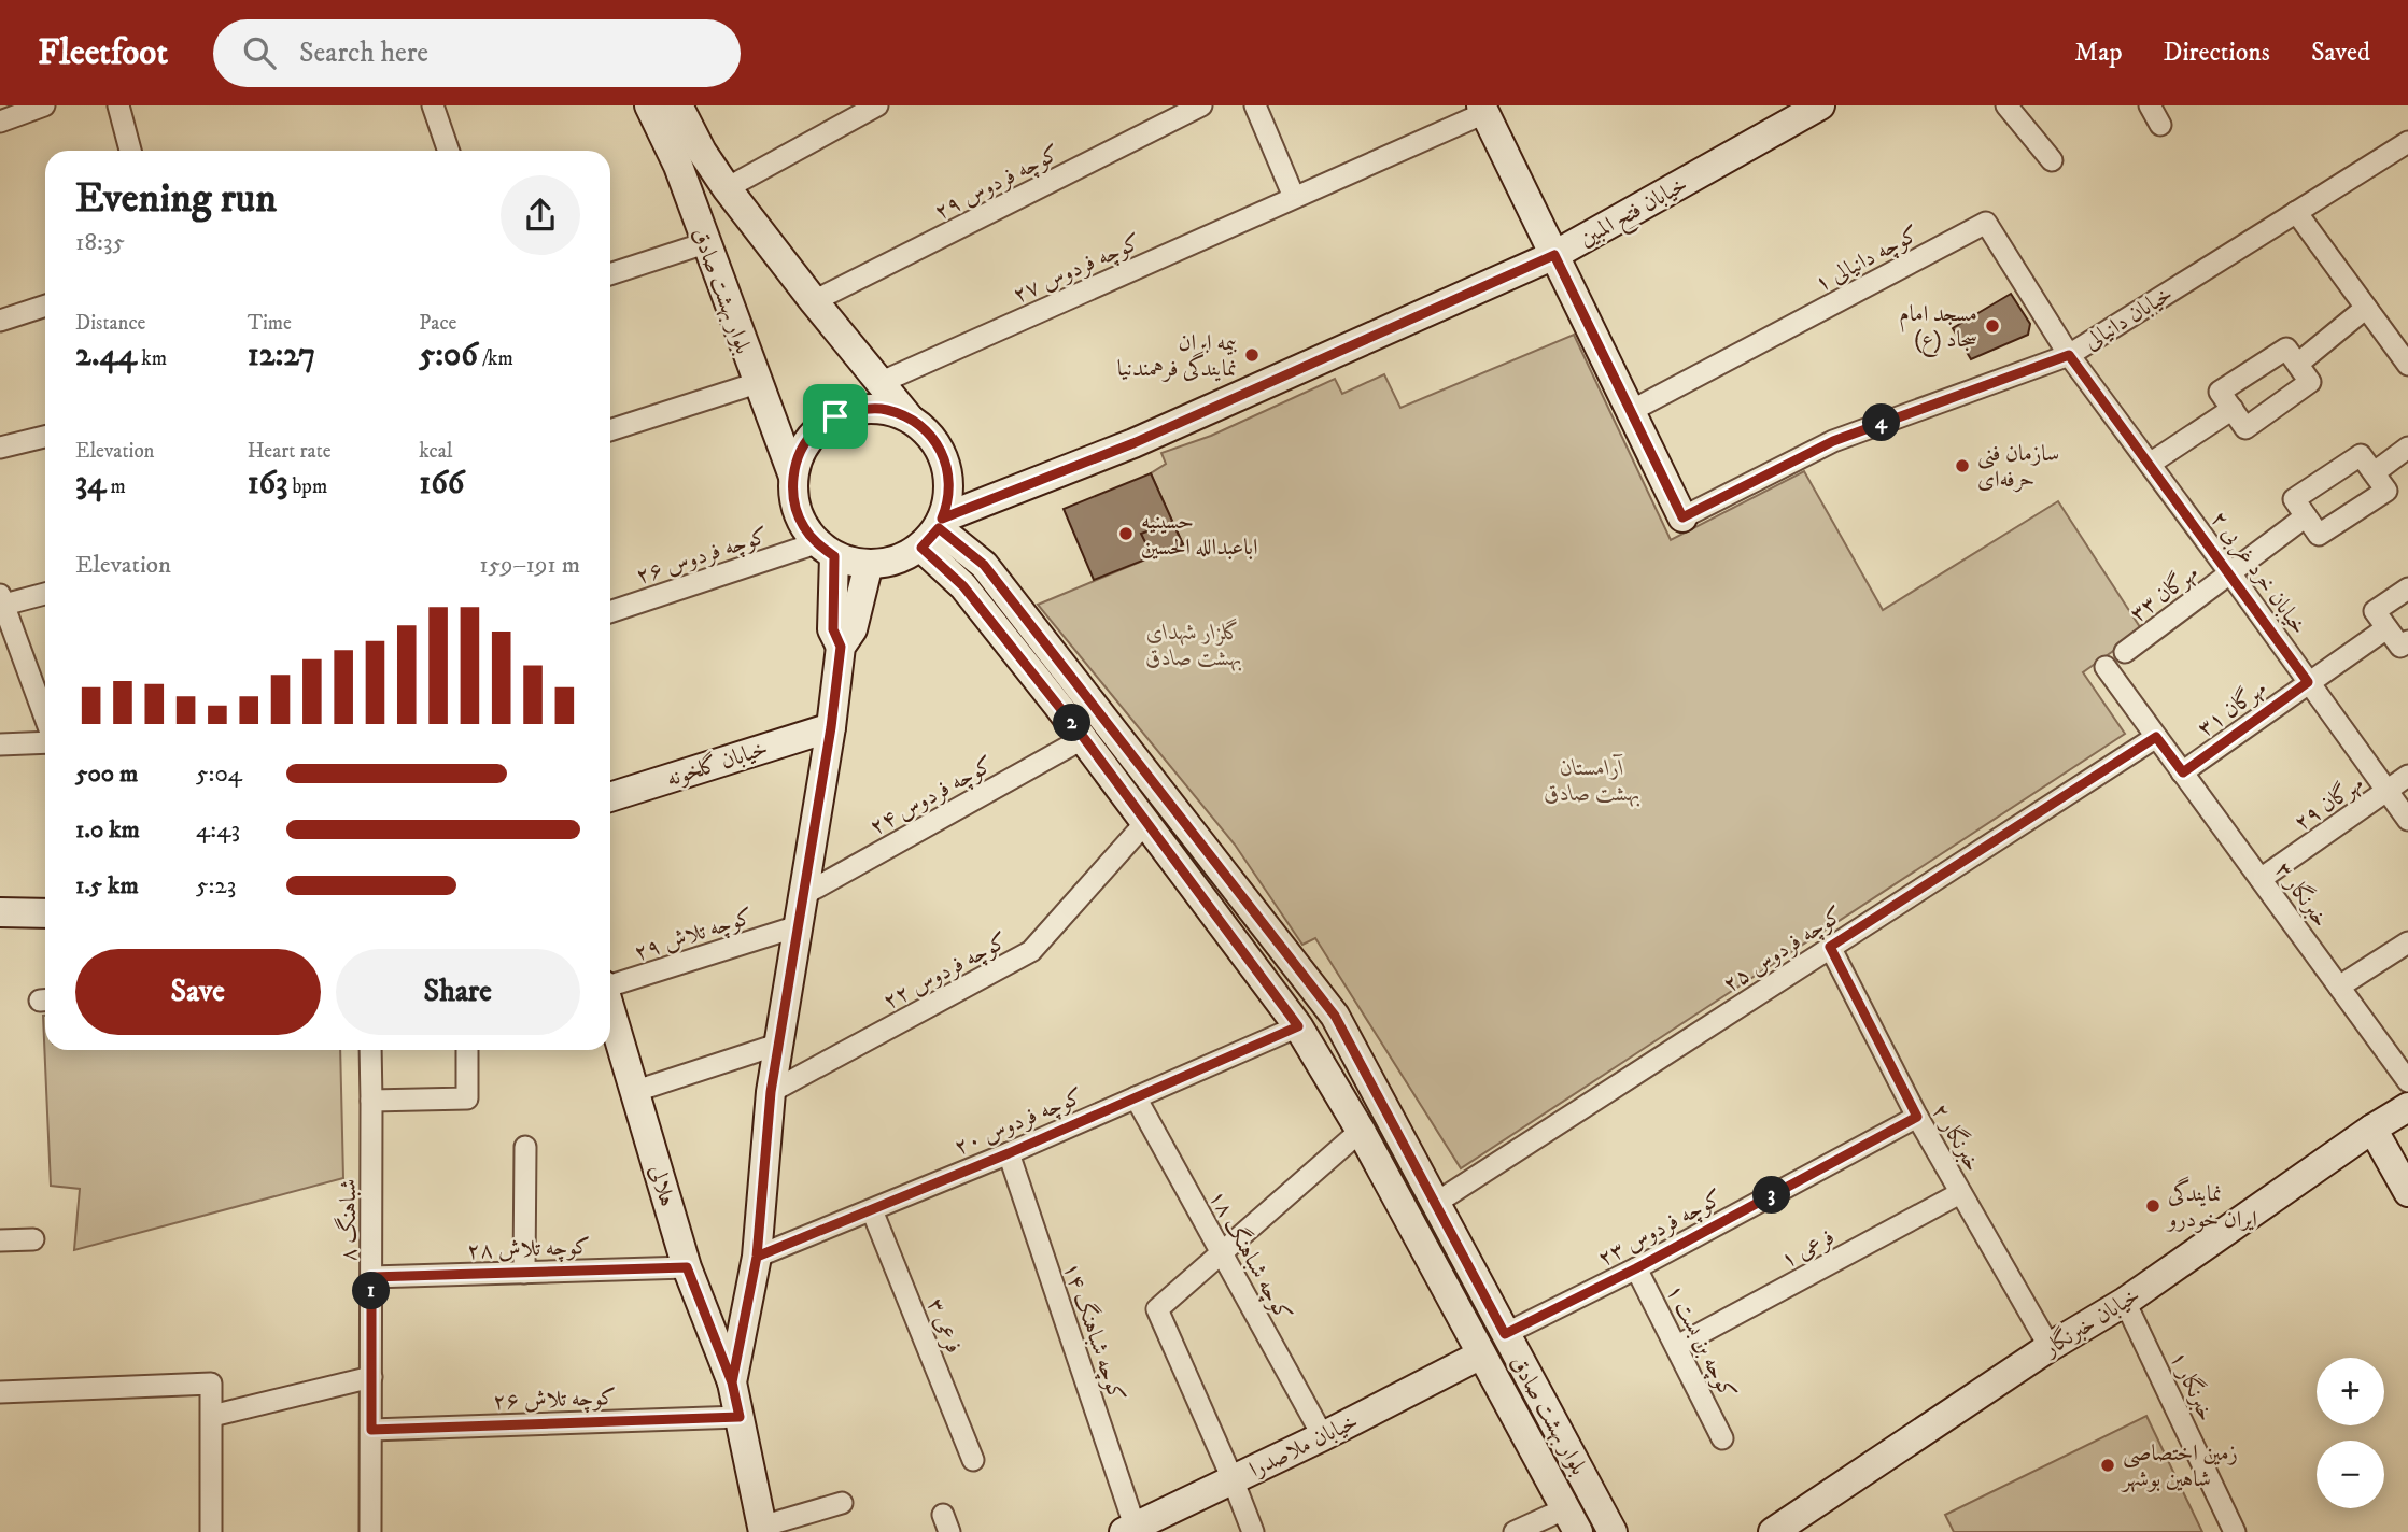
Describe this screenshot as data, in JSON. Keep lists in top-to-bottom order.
{
  "streets": {
    "street": [
      "کوچه فردوس ۲۹",
      "خیابان فتح المبین",
      "کوچه دانیالی ۱",
      "کوچه فردوس ۲۷",
      "بلوار بهشت صادق",
      "خیابان دانیالی",
      "کوچه فردوس ۲۶",
      "خیابان خرد غربی ۲",
      "مهرگان ۳۳",
      "مهرگان ۳۱",
      "خیابان گلخونه",
      "کوچه فردوس ۲۴",
      "مهرگان ۲۹",
      "خبرنگار ۳",
      "کوچه تلاش ۲۹",
      "کوچه فردوس ۲۵",
      "کوچه فردوس ۲۲",
      "کوچه فردوس ۲۰",
      "خبرنگار ۲",
      "هلالی",
      "شباهنگ ۸",
      "کوچه فردوس ۲۳",
      "کوچه تلاش ۲۸",
      "فرعی ۱",
      "کوچه شباهنگ ۱۸",
      "خیابان خبرنگار",
      "فرعی ۳",
      "کوچه شباهنگ ۱۴",
      "کوچه بن بست ۱",
      "خبرنگار ۱",
      "کوچه تلاش ۲۶",
      "خیابان ملاصدرا"
    ]
  },
  "crossings": [
    ["کوچه فردوس ۲۹", "بلوار بهشت صادق"],
    ["خیابان فتح المبین", "بلوار بهشت صادق"],
    ["خیابان فتح المبین", "خیابان دانیالی"],
    ["خیابان فتح المبین", "کوچه فردوس ۲۶"],
    ["کوچه دانیالی ۱", "خیابان دانیالی"],
    ["کوچه دانیالی ۱", "خیابان خرد غربی ۲"],
    ["کوچه فردوس ۲۷", "بلوار بهشت صادق"],
    ["کوچه فردوس ۲۷", "خیابان دانیالی"],
    ["بلوار بهشت صادق", "کوچه فردوس ۲۶"],
    ["بلوار بهشت صادق", "کوچه فردوس ۲۴"],
    ["بلوار بهشت صادق", "کوچه فردوس ۲۵"],
    ["بلوار بهشت صادق", "کوچه فردوس ۲۲"],
    ["بلوار بهشت صادق", "کوچه فردوس ۲۰"],
    ["بلوار بهشت صادق", "کوچه فردوس ۲۳"],
    ["بلوار بهشت صادق", "خیابان ملاصدرا"],
    ["خیابان دانیالی", "خیابان خرد غربی ۲"],
    ["خیابان خرد غربی ۲", "مهرگان ۳۳"],
    ["خیابان خرد غربی ۲", "مهرگان ۳۱"],
    ["خیابان خرد غربی ۲", "مهرگان ۲۹"],
    ["مهرگان ۳۱", "خبرنگار ۳"],
    ["مهرگان ۲۹", "خبرنگار ۳"],
    ["خبرنگار ۳", "کوچه فردوس ۲۵"],
    ["کوچه فردوس ۲۵", "خبرنگار ۲"],
    ["کوچه فردوس ۲۰", "کوچه شباهنگ ۱۸"],
    ["کوچه فردوس ۲۰", "فرعی ۳"],
    ["کوچه فردوس ۲۰", "کوچه شباهنگ ۱۴"],
    ["خبرنگار ۲", "کوچه فردوس ۲۳"],
    ["خبرنگار ۲", "فرعی ۱"],
    ["خبرنگار ۲", "خیابان خبرنگار"],
    ["هلالی", "کوچه تلاش ۲۸"],
    ["شباهنگ ۸", "کوچه تلاش ۲۸"],
    ["شباهنگ ۸", "کوچه تلاش ۲۶"],
    ["کوچه فردوس ۲۳", "کوچه بن بست ۱"],
    ["فرعی ۱", "کوچه بن بست ۱"],
    ["کوچه شباهنگ ۱۸", "خیابان ملاصدرا"],
    ["خیابان خبرنگار", "خبرنگار ۱"],
    ["کوچه شباهنگ ۱۴", "خیابان ملاصدرا"]
  ],
  "parks": ["گلزار شهدای بهشت صادق", "آرامستان بهشت صادق"],
  "places": [
    "مسجد امام سجاد (ع)",
    "بیمه ایران نمایندگی فرهمندنیا",
    "سازمان فنی حرفه‌ای",
    "حسینیه اباعبدالله الحسین",
    "نمایندگی ایران خودرو",
    "زمین اختصاصی شاهین بوشهر"
  ],
  "page": {
    "header": "Fleetfoot",
    "search": "Search here",
    "nav": ["Map", "Directions", "Saved"],
    "heading": ["Evening run", "18:35"],
    "stats": [
      ["Distance", "2.44 km"],
      ["Time", "12:27"],
      ["Pace", "5:06 /km"],
      ["Elevation", "34 m"],
      ["Heart rate", "163 bpm"],
      ["kcal", "166"]
    ],
    "pins": [
      "4",
      "2",
      "3",
      "1"
    ],
    "chart": ["Elevation", "159–191 m"],
    "list": [
      {
        "name": "500 m",
        "note": "5:04"
      },
      {
        "name": "1.0 km",
        "note": "4:43"
      },
      {
        "name": "1.5 km",
        "note": "5:23"
      }
    ],
    "buttons": ["Save", "Share"],
    "map_buttons": ["+", "−"]
  }
}
